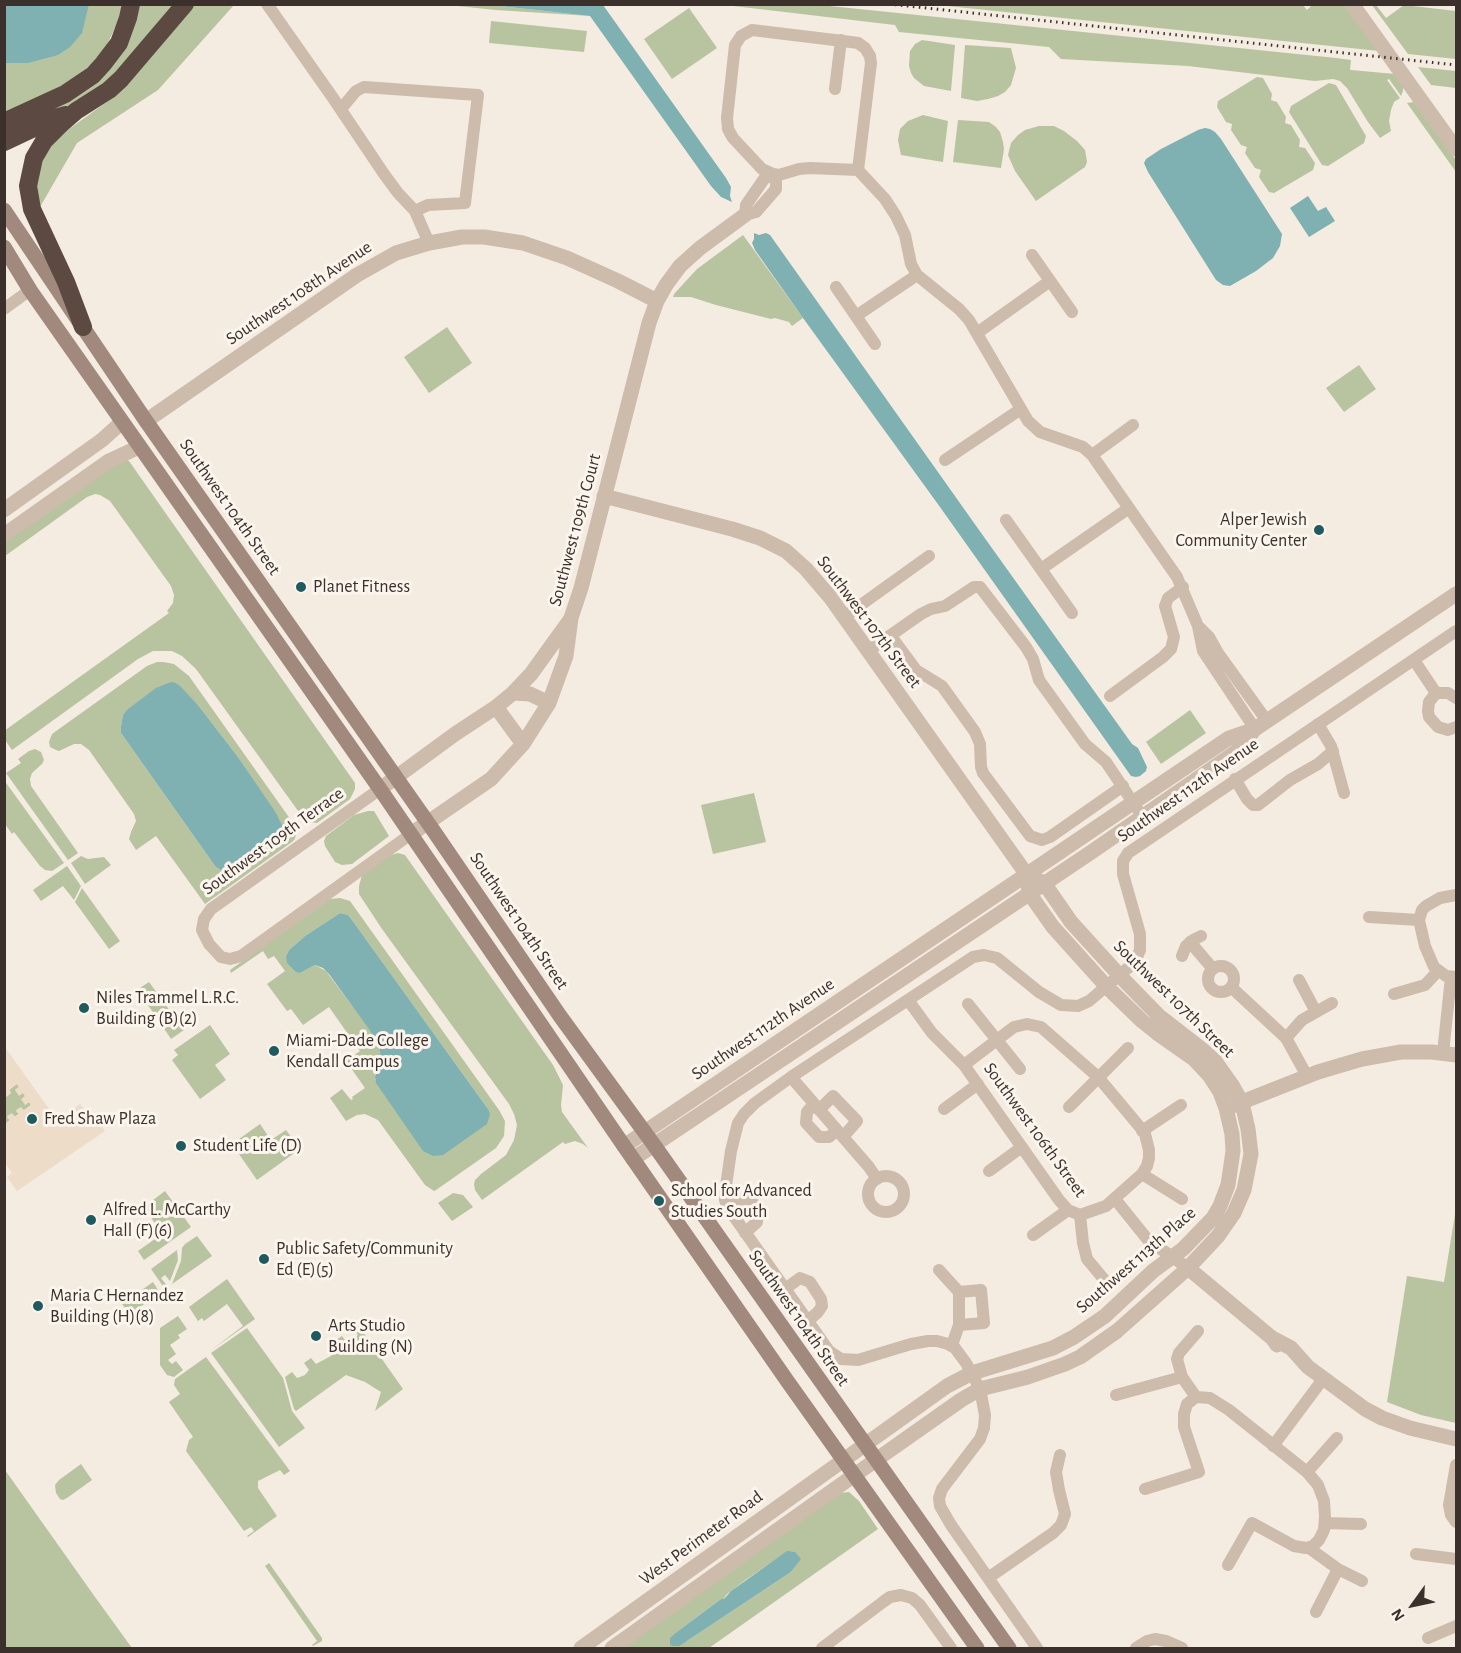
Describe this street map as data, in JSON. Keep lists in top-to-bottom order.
{
  "streets": {
    "main road": ["Southwest 104th Street"],
    "street": [
      "Southwest 108th Avenue",
      "Southwest 109th Court",
      "Southwest 107th Street",
      "Southwest 112th Avenue",
      "Southwest 109th Terrace",
      "Southwest 106th Street",
      "Southwest 113th Place",
      "West Perimeter Road"
    ]
  },
  "crossings": [
    ["Southwest 108th Avenue", "Southwest 104th Street"],
    ["Southwest 108th Avenue", "Southwest 109th Court"],
    ["Southwest 104th Street", "Southwest 109th Court"],
    ["Southwest 104th Street", "Southwest 112th Avenue"],
    ["Southwest 104th Street", "Southwest 109th Terrace"],
    ["Southwest 104th Street", "Southwest 113th Place"],
    ["Southwest 109th Court", "Southwest 107th Street"],
    ["Southwest 109th Court", "Southwest 109th Terrace"],
    ["Southwest 107th Street", "Southwest 112th Avenue"],
    ["Southwest 107th Street", "Southwest 113th Place"],
    ["Southwest 113th Place", "West Perimeter Road"]
  ],
  "places": [
    "Alper Jewish Community Center",
    "Planet Fitness",
    "Niles Trammel L.R.C. Building (B)(2)",
    "Miami-Dade College Kendall Campus",
    "Fred Shaw Plaza",
    "Student Life (D)",
    "School for Advanced Studies South",
    "Alfred L. McCarthy Hall (F)(6)",
    "Public Safety/Community Ed (E)(5)",
    "Maria C Hernandez Building (H)(8)",
    "Arts Studio Building (N)"
  ],
  "north": "bottom left"
}
